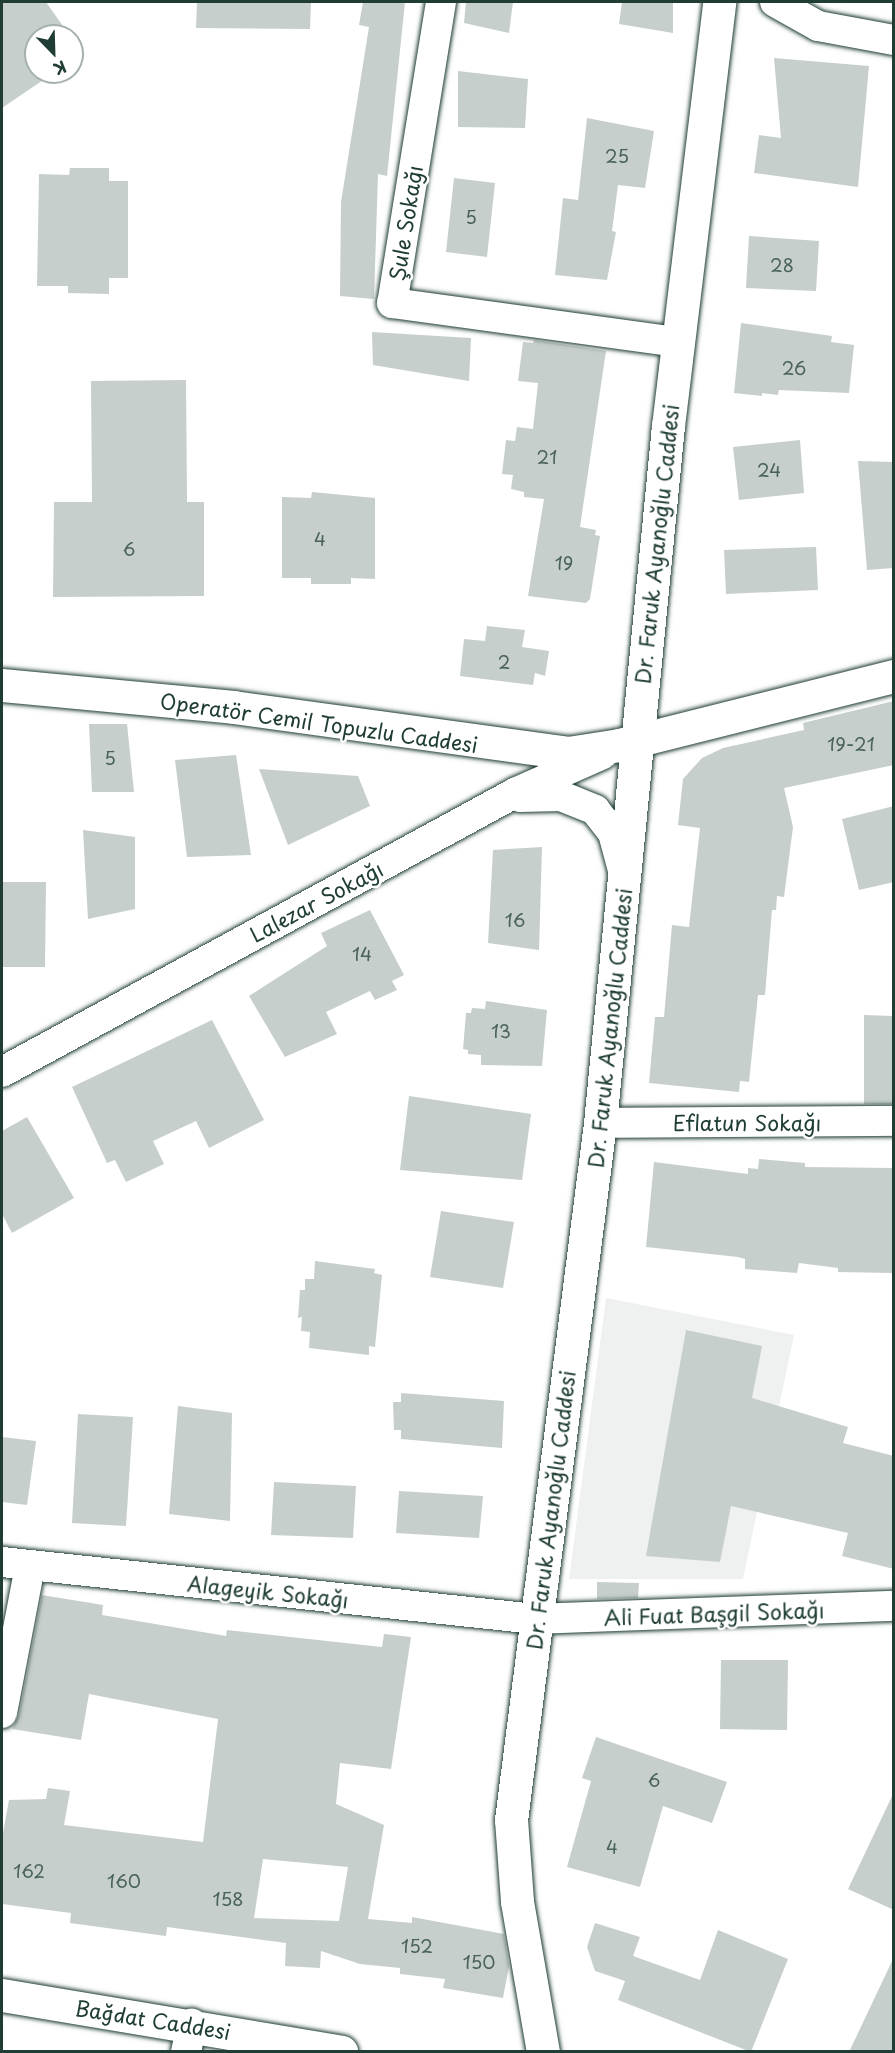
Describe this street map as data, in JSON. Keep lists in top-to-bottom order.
{
  "streets": {
    "street": [
      "Şule Sokağı",
      "Dr. Faruk Ayanoğlu Caddesi",
      "Operatör Cemil Topuzlu Caddesi",
      "Lalezar Sokağı",
      "Eflatun Sokağı",
      "Alageyik Sokağı",
      "Ali Fuat Başgil Sokağı",
      "Bağdat Caddesi"
    ]
  },
  "crossings": [
    ["Şule Sokağı", "Dr. Faruk Ayanoğlu Caddesi"],
    ["Dr. Faruk Ayanoğlu Caddesi", "Operatör Cemil Topuzlu Caddesi"],
    ["Dr. Faruk Ayanoğlu Caddesi", "Lalezar Sokağı"],
    ["Dr. Faruk Ayanoğlu Caddesi", "Eflatun Sokağı"],
    ["Dr. Faruk Ayanoğlu Caddesi", "Alageyik Sokağı"],
    ["Dr. Faruk Ayanoğlu Caddesi", "Ali Fuat Başgil Sokağı"],
    ["Operatör Cemil Topuzlu Caddesi", "Lalezar Sokağı"],
    ["Alageyik Sokağı", "Ali Fuat Başgil Sokağı"]
  ],
  "house_numbers": [
    "25",
    "5",
    "28",
    "26",
    "21",
    "24",
    "4",
    "6",
    "19",
    "2",
    "19-21",
    "5",
    "16",
    "14",
    "13",
    "6",
    "4",
    "162",
    "160",
    "158",
    "152",
    "150"
  ],
  "north": "bottom right"
}
